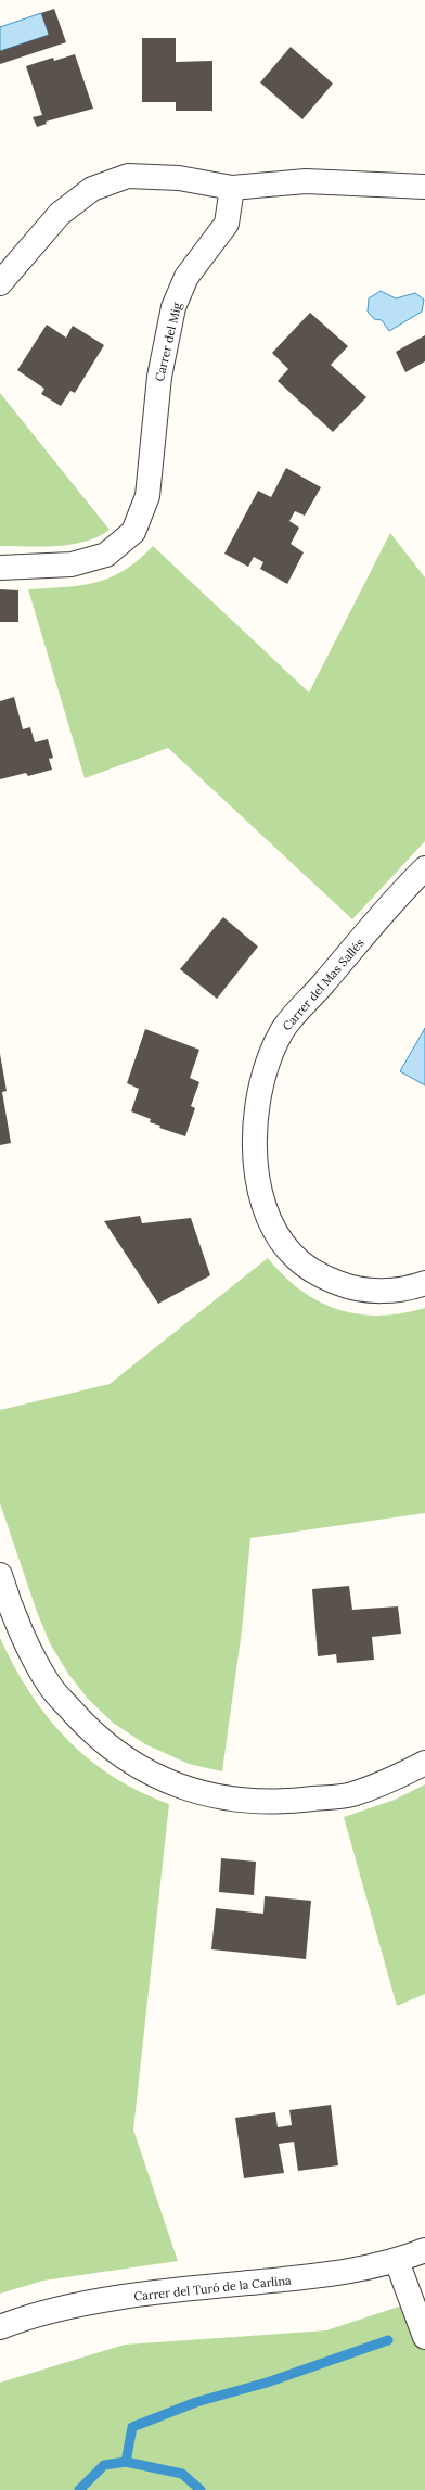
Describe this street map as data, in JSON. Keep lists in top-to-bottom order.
{
  "streets": {
    "street": ["Carrer del Mig", "Carrer del Mas Sallés", "Carrer del Turó de la Carlina"]
  }
}
